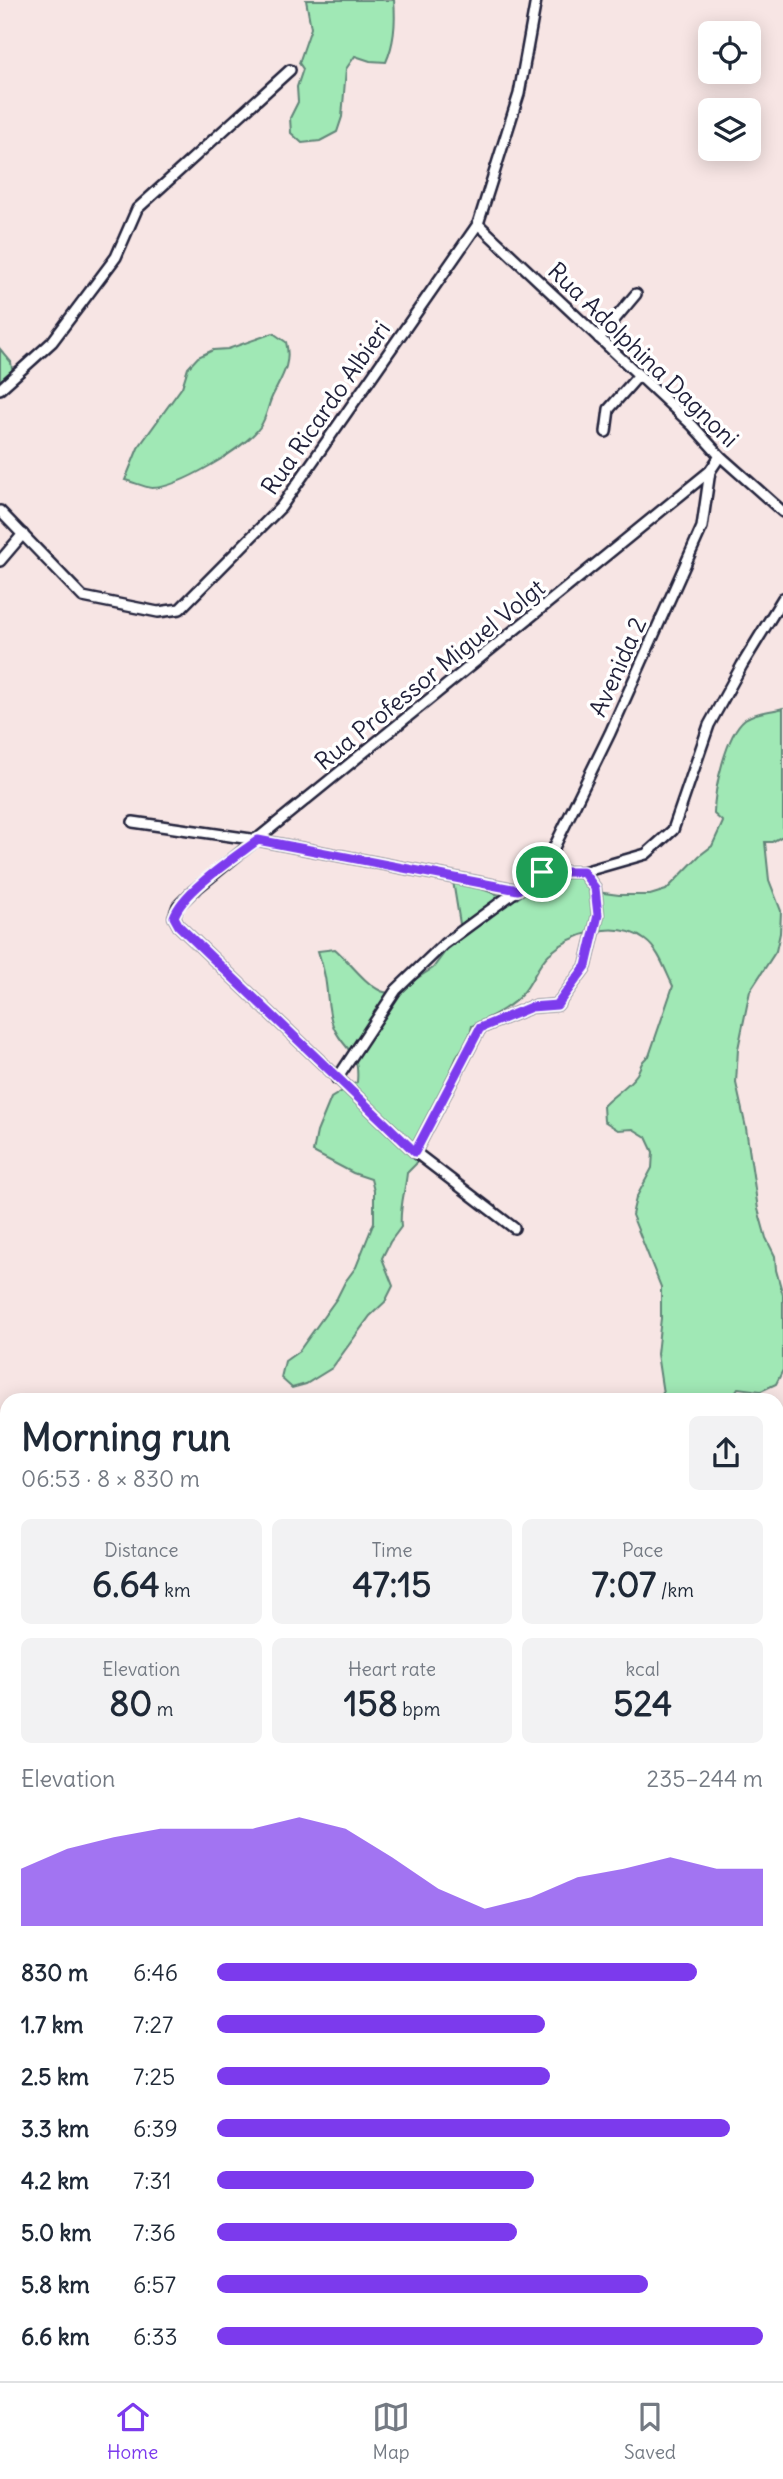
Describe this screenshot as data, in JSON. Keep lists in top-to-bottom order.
{
  "streets": {
    "street": [
      "Rua Adolphina Dagnoni",
      "Rua Ricardo Albieri",
      "Avenida 2",
      "Rua Professor Miguel Volgt"
    ]
  },
  "crossings": [
    ["Rua Adolphina Dagnoni", "Rua Ricardo Albieri"],
    ["Rua Adolphina Dagnoni", "Rua Professor Miguel Volgt"],
    ["Avenida 2", "Rua Professor Miguel Volgt"]
  ],
  "page": {
    "heading": ["Morning run", "06:53 · 8 × 830 m"],
    "stats": [
      ["Distance", "6.64 km"],
      ["Time", "47:15"],
      ["Pace", "7:07 /km"],
      ["Elevation", "80 m"],
      ["Heart rate", "158 bpm"],
      ["kcal", "524"]
    ],
    "chart": ["Elevation", "235–244 m"],
    "list": [
      {
        "name": "830 m",
        "note": "6:46"
      },
      {
        "name": "1.7 km",
        "note": "7:27"
      },
      {
        "name": "2.5 km",
        "note": "7:25"
      },
      {
        "name": "3.3 km",
        "note": "6:39"
      },
      {
        "name": "4.2 km",
        "note": "7:31"
      },
      {
        "name": "5.0 km",
        "note": "7:36"
      },
      {
        "name": "5.8 km",
        "note": "6:57"
      },
      {
        "name": "6.6 km",
        "note": "6:33"
      }
    ],
    "tabs": ["Home", "Map", "Saved"]
  }
}
